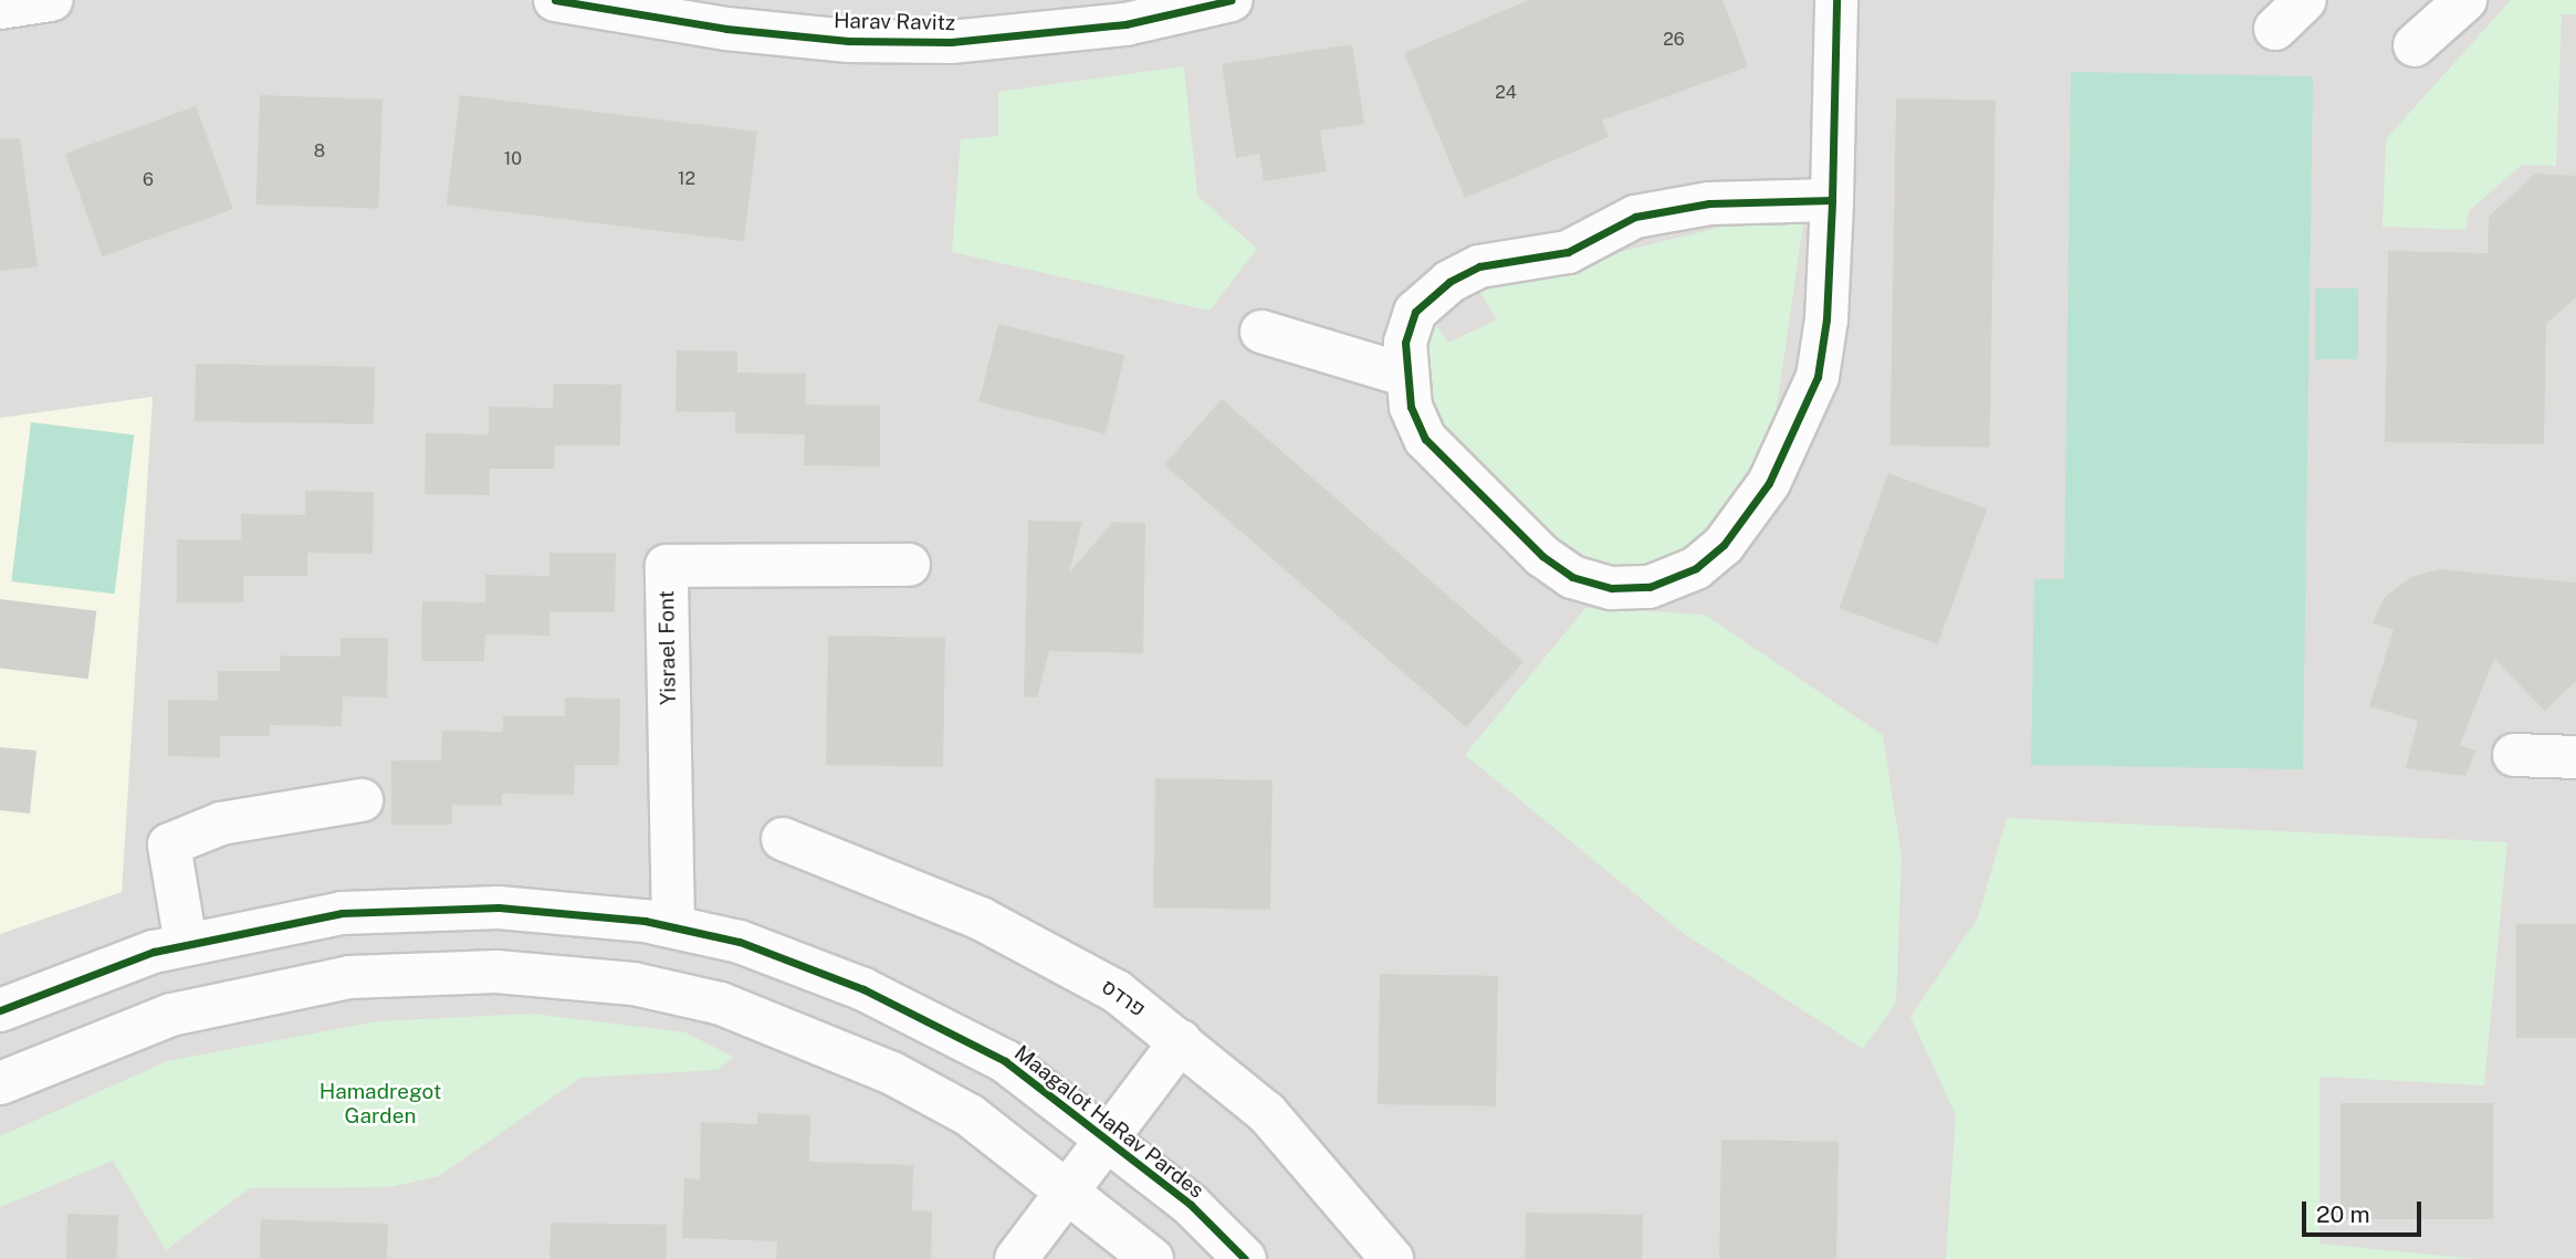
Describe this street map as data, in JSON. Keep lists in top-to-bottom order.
{
  "streets": {
    "street": [
      "Harav Ravitz",
      "Yisrael Font",
      "פרדס",
      "Maagalot HaRav Pardes"
    ]
  },
  "crossings": [
    ["Yisrael Font", "Maagalot HaRav Pardes"]
  ],
  "parks": ["Hamadregot Garden"],
  "house_numbers": [
    "26",
    "24",
    "8",
    "10",
    "12",
    "6"
  ],
  "scale_bar": "20 m"
}
